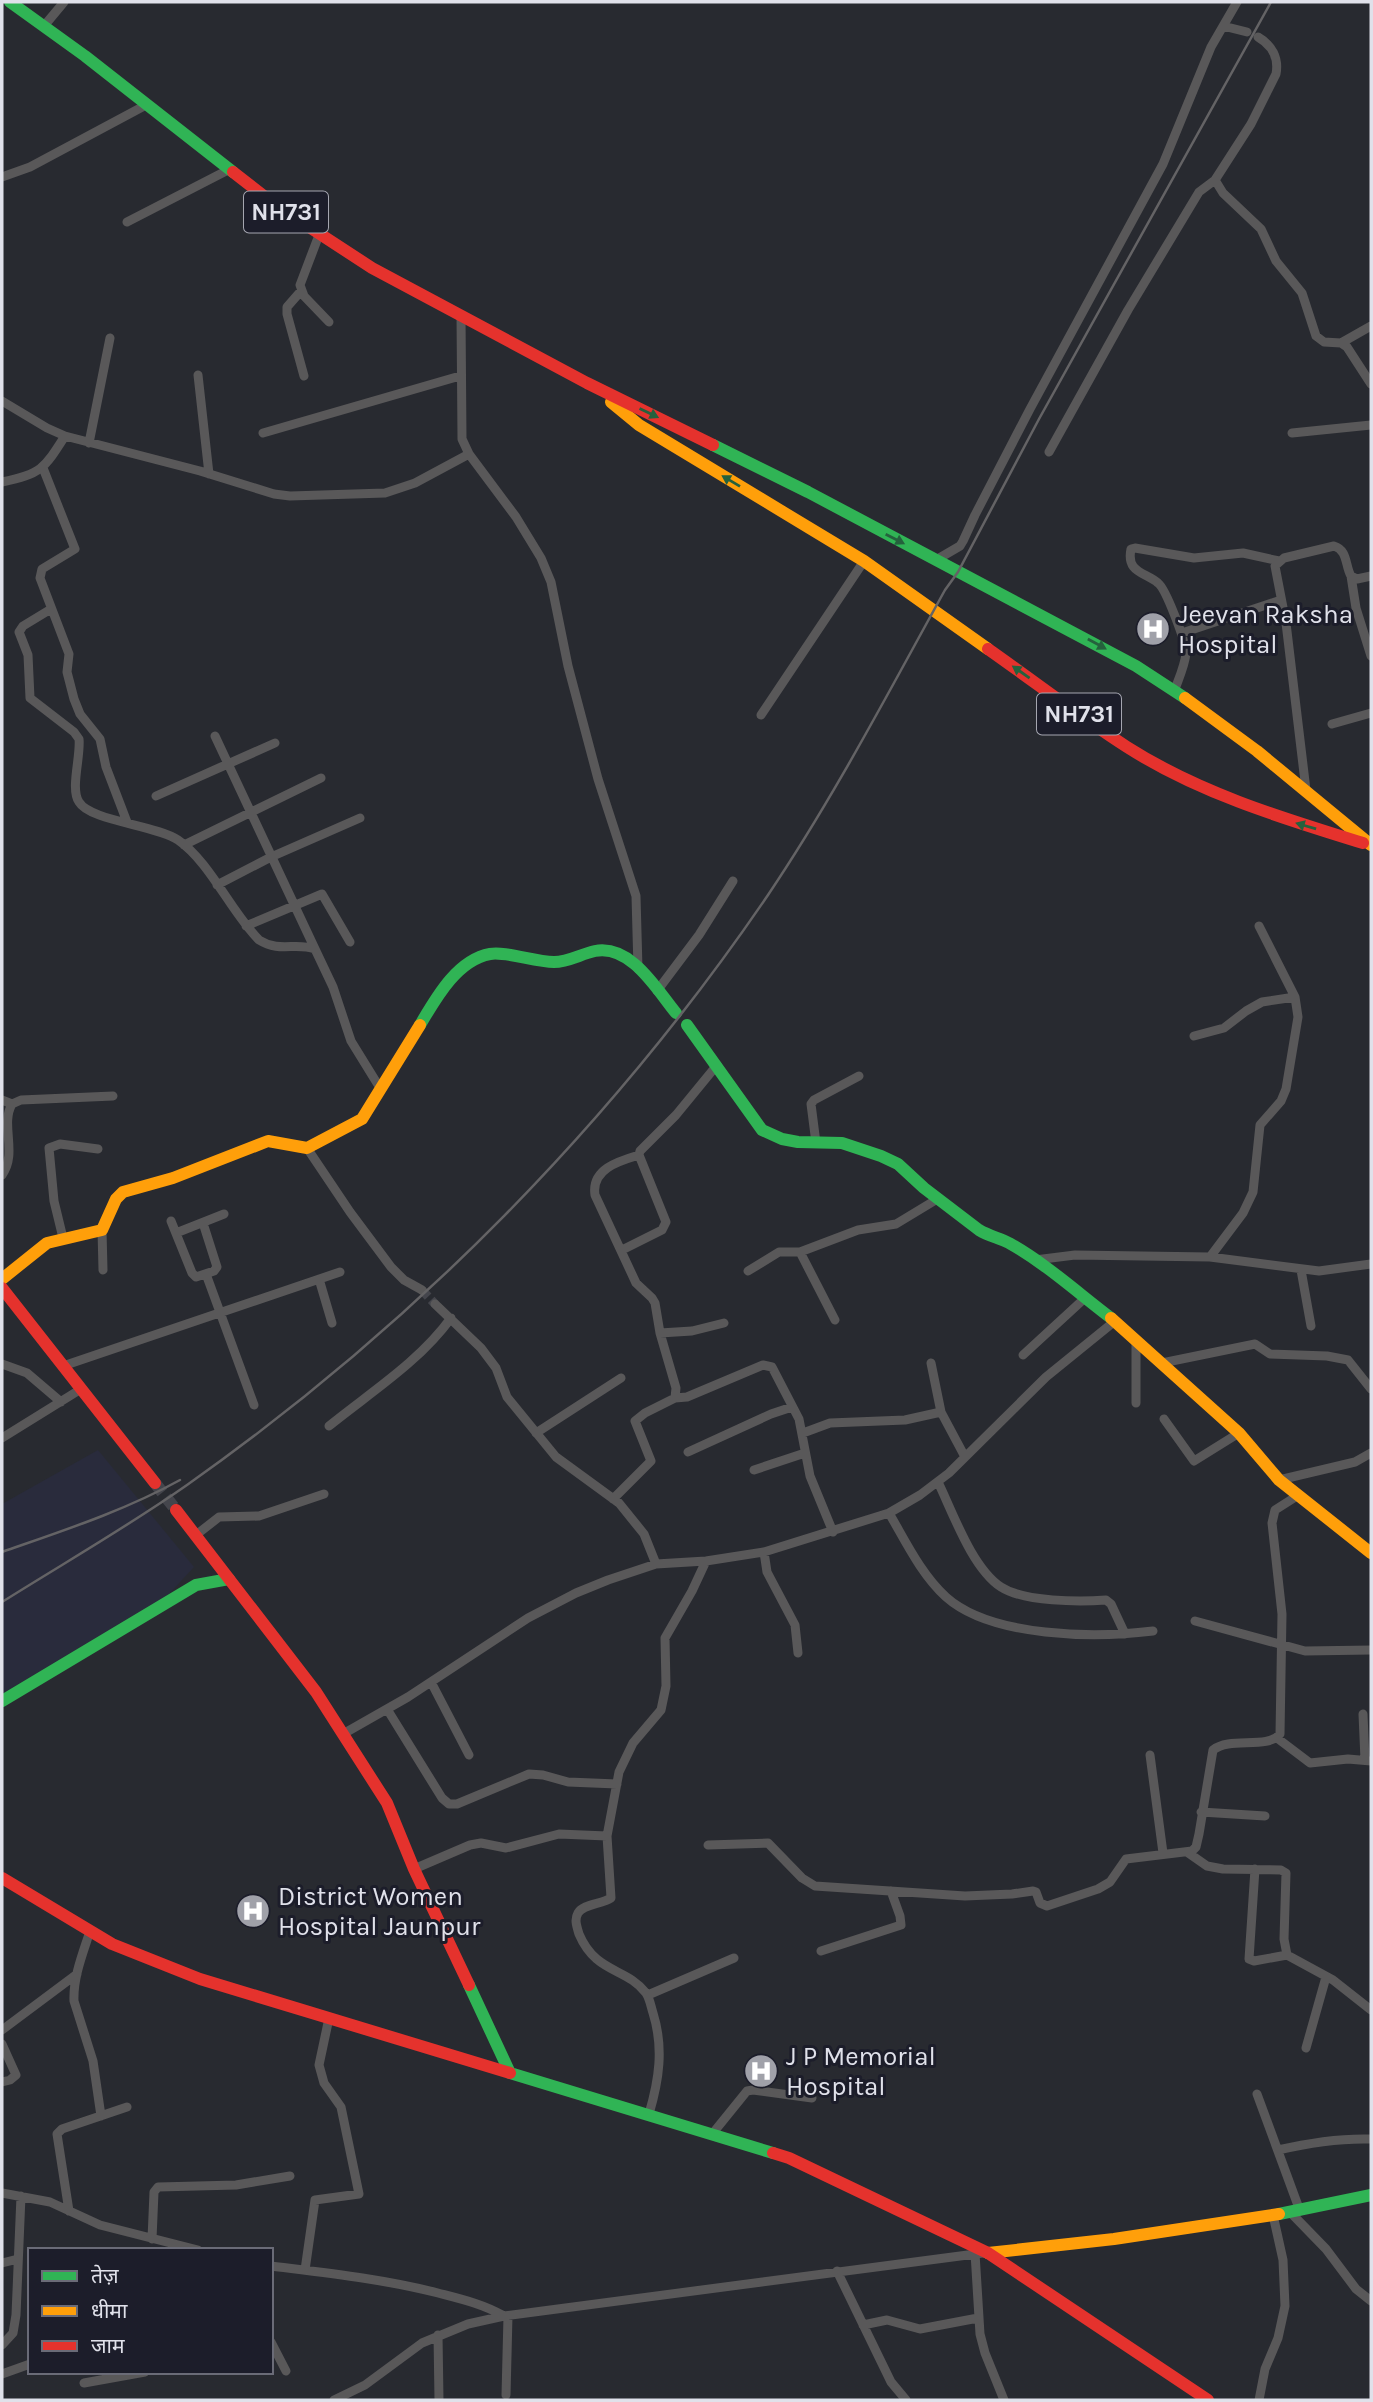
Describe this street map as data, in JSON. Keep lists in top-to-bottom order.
{
  "streets": {
    "main road": ["NH731"]
  },
  "places": {
    "hospital": ["Jeevan Raksha Hospital", "District Women Hospital Jaunpur", "J P Memorial Hospital"]
  },
  "legend": ["तेज़", "धीमा", "जाम"]
}
